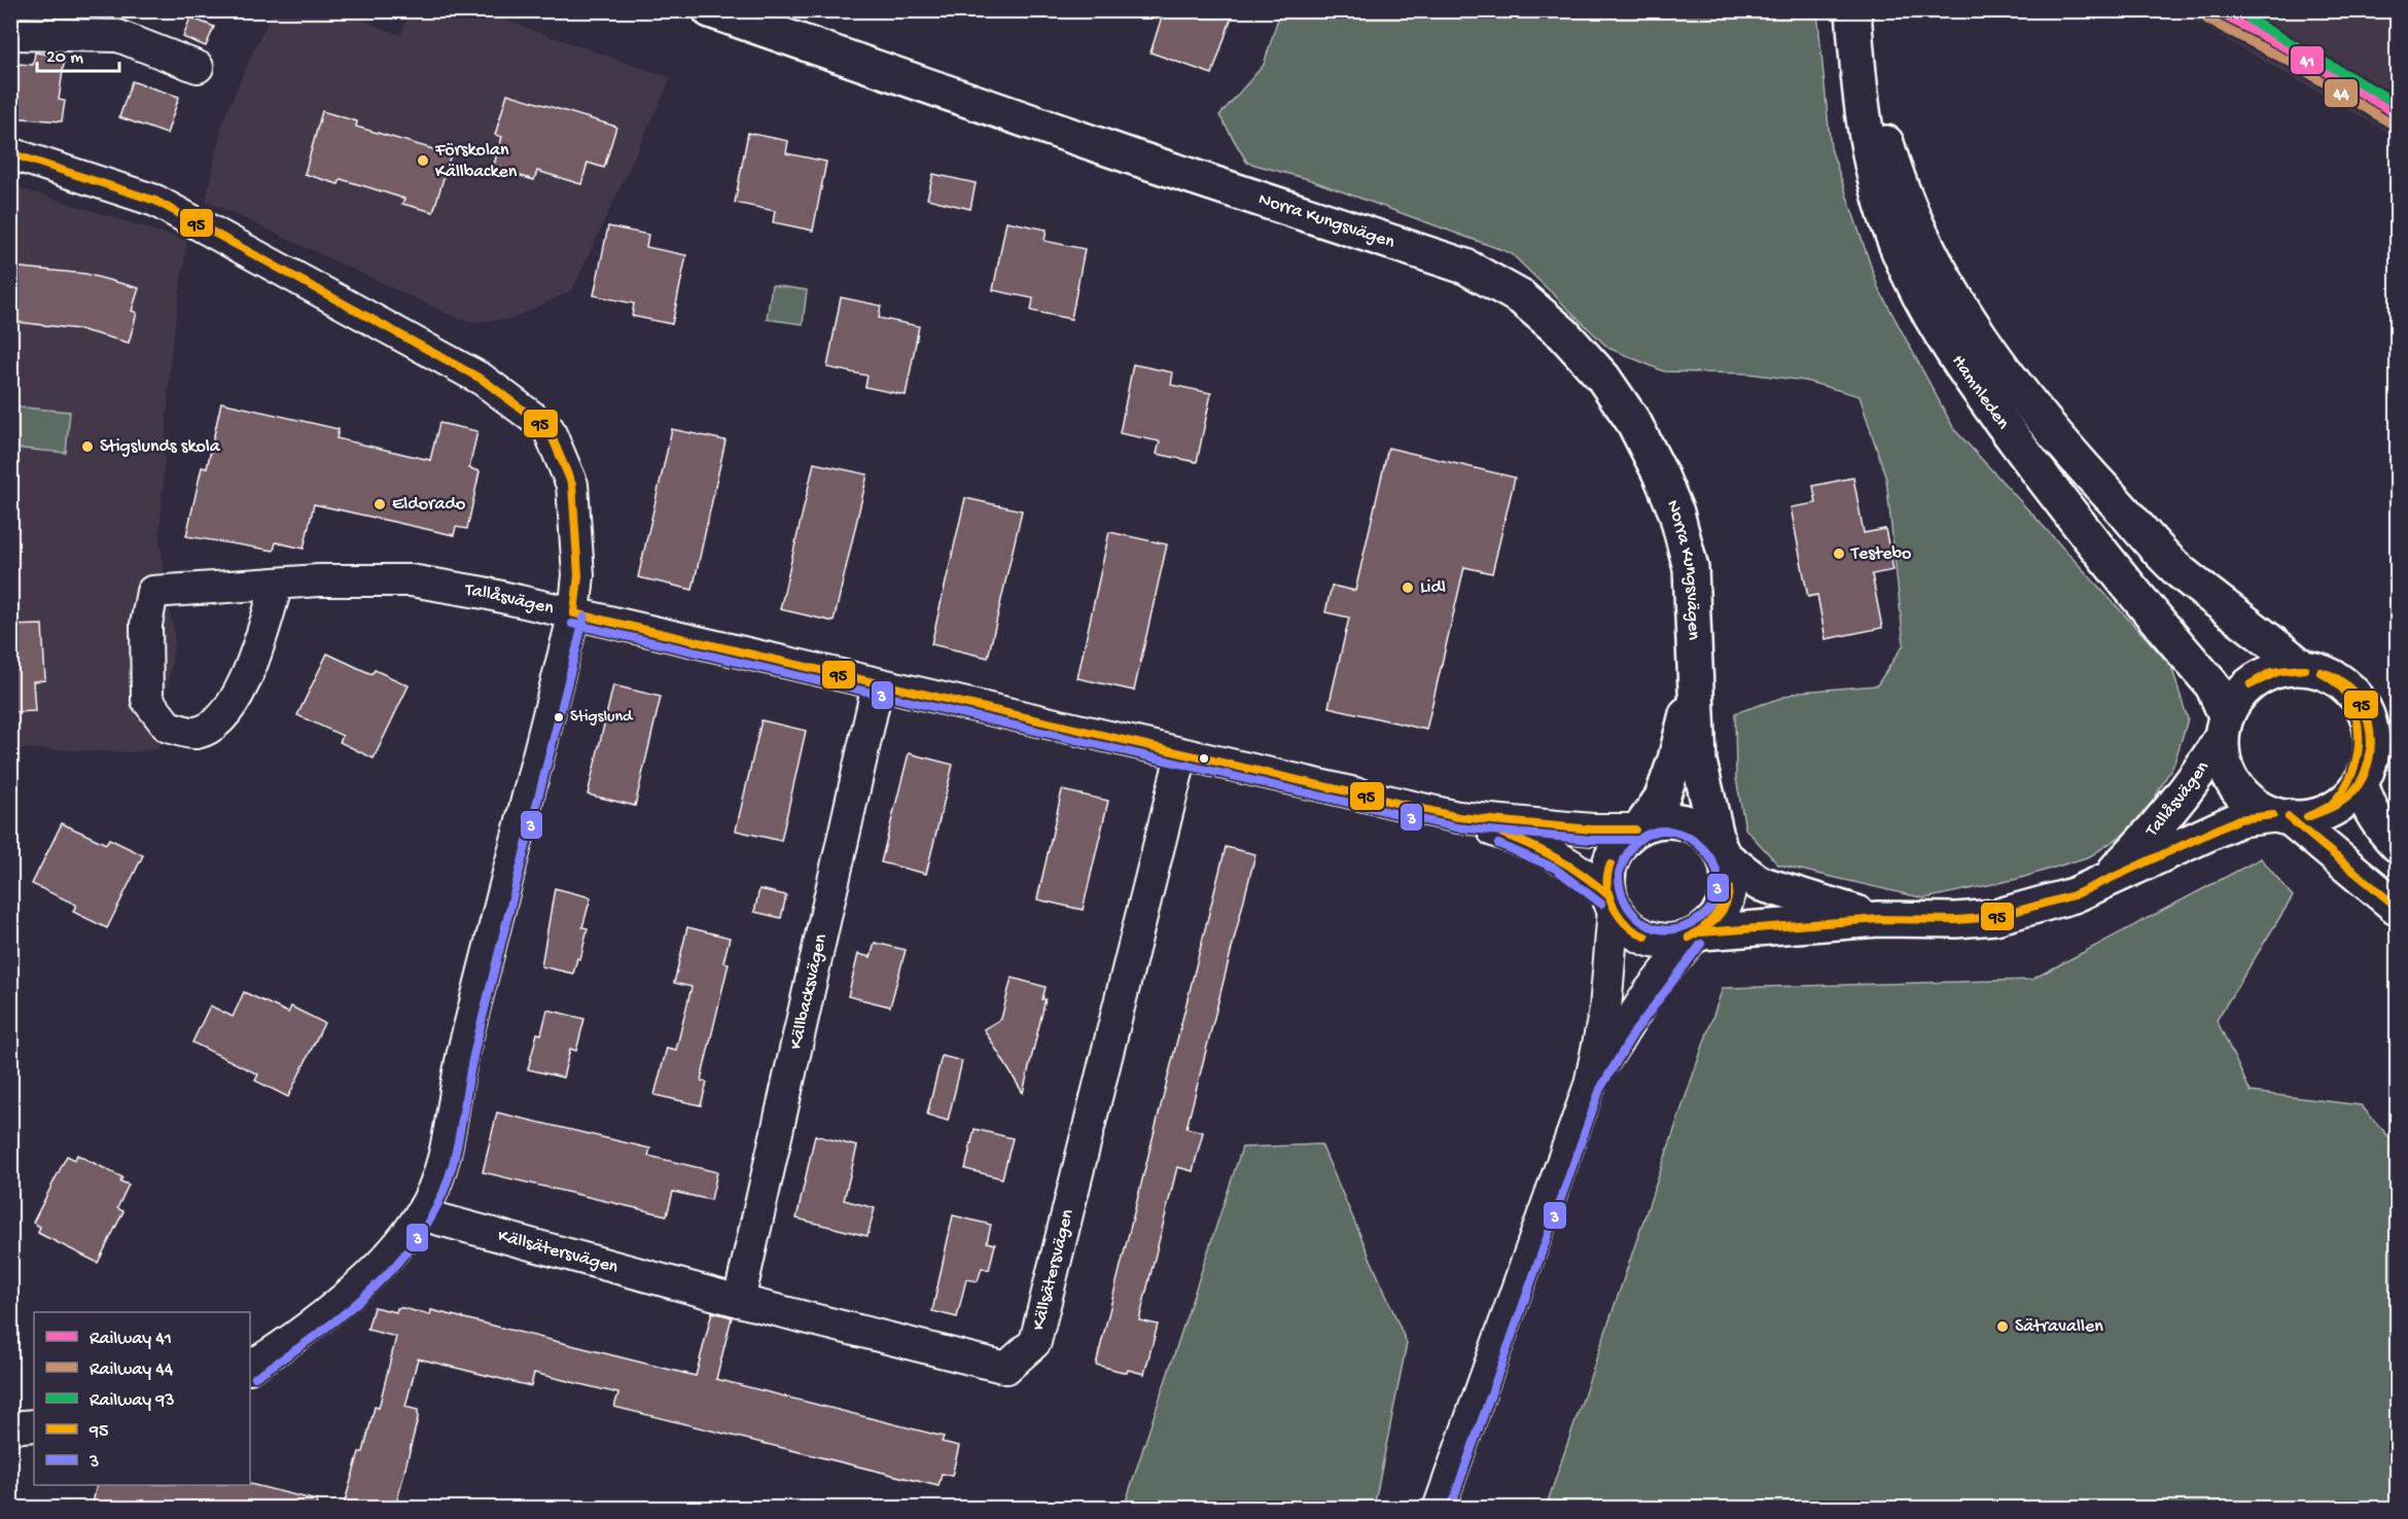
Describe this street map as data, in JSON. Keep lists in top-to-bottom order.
{
  "streets": {
    "street": [
      "Norra Kungsvägen",
      "Hamnleden",
      "Tallåsvägen",
      "Källbacksvägen",
      "Källsätersvägen"
    ]
  },
  "crossings": [
    ["Norra Kungsvägen", "Tallåsvägen"],
    ["Hamnleden", "Tallåsvägen"],
    ["Tallåsvägen", "Källbacksvägen"],
    ["Tallåsvägen", "Källsätersvägen"],
    ["Källbacksvägen", "Källsätersvägen"]
  ],
  "places": [
    "Förskolan Källbacken",
    "Stigslunds skola",
    "Eldorado",
    "Testebo",
    "Lidl",
    "Stigslund",
    "Sätravallen"
  ],
  "lines": [
    "rail line 41",
    "rail line 44",
    "rail line 93",
    "transit line 95",
    "transit line 3"
  ],
  "legend": [
    "Railway 41",
    "Railway 44",
    "Railway 93",
    "95",
    "3"
  ],
  "scale_bar": "20 m"
}
